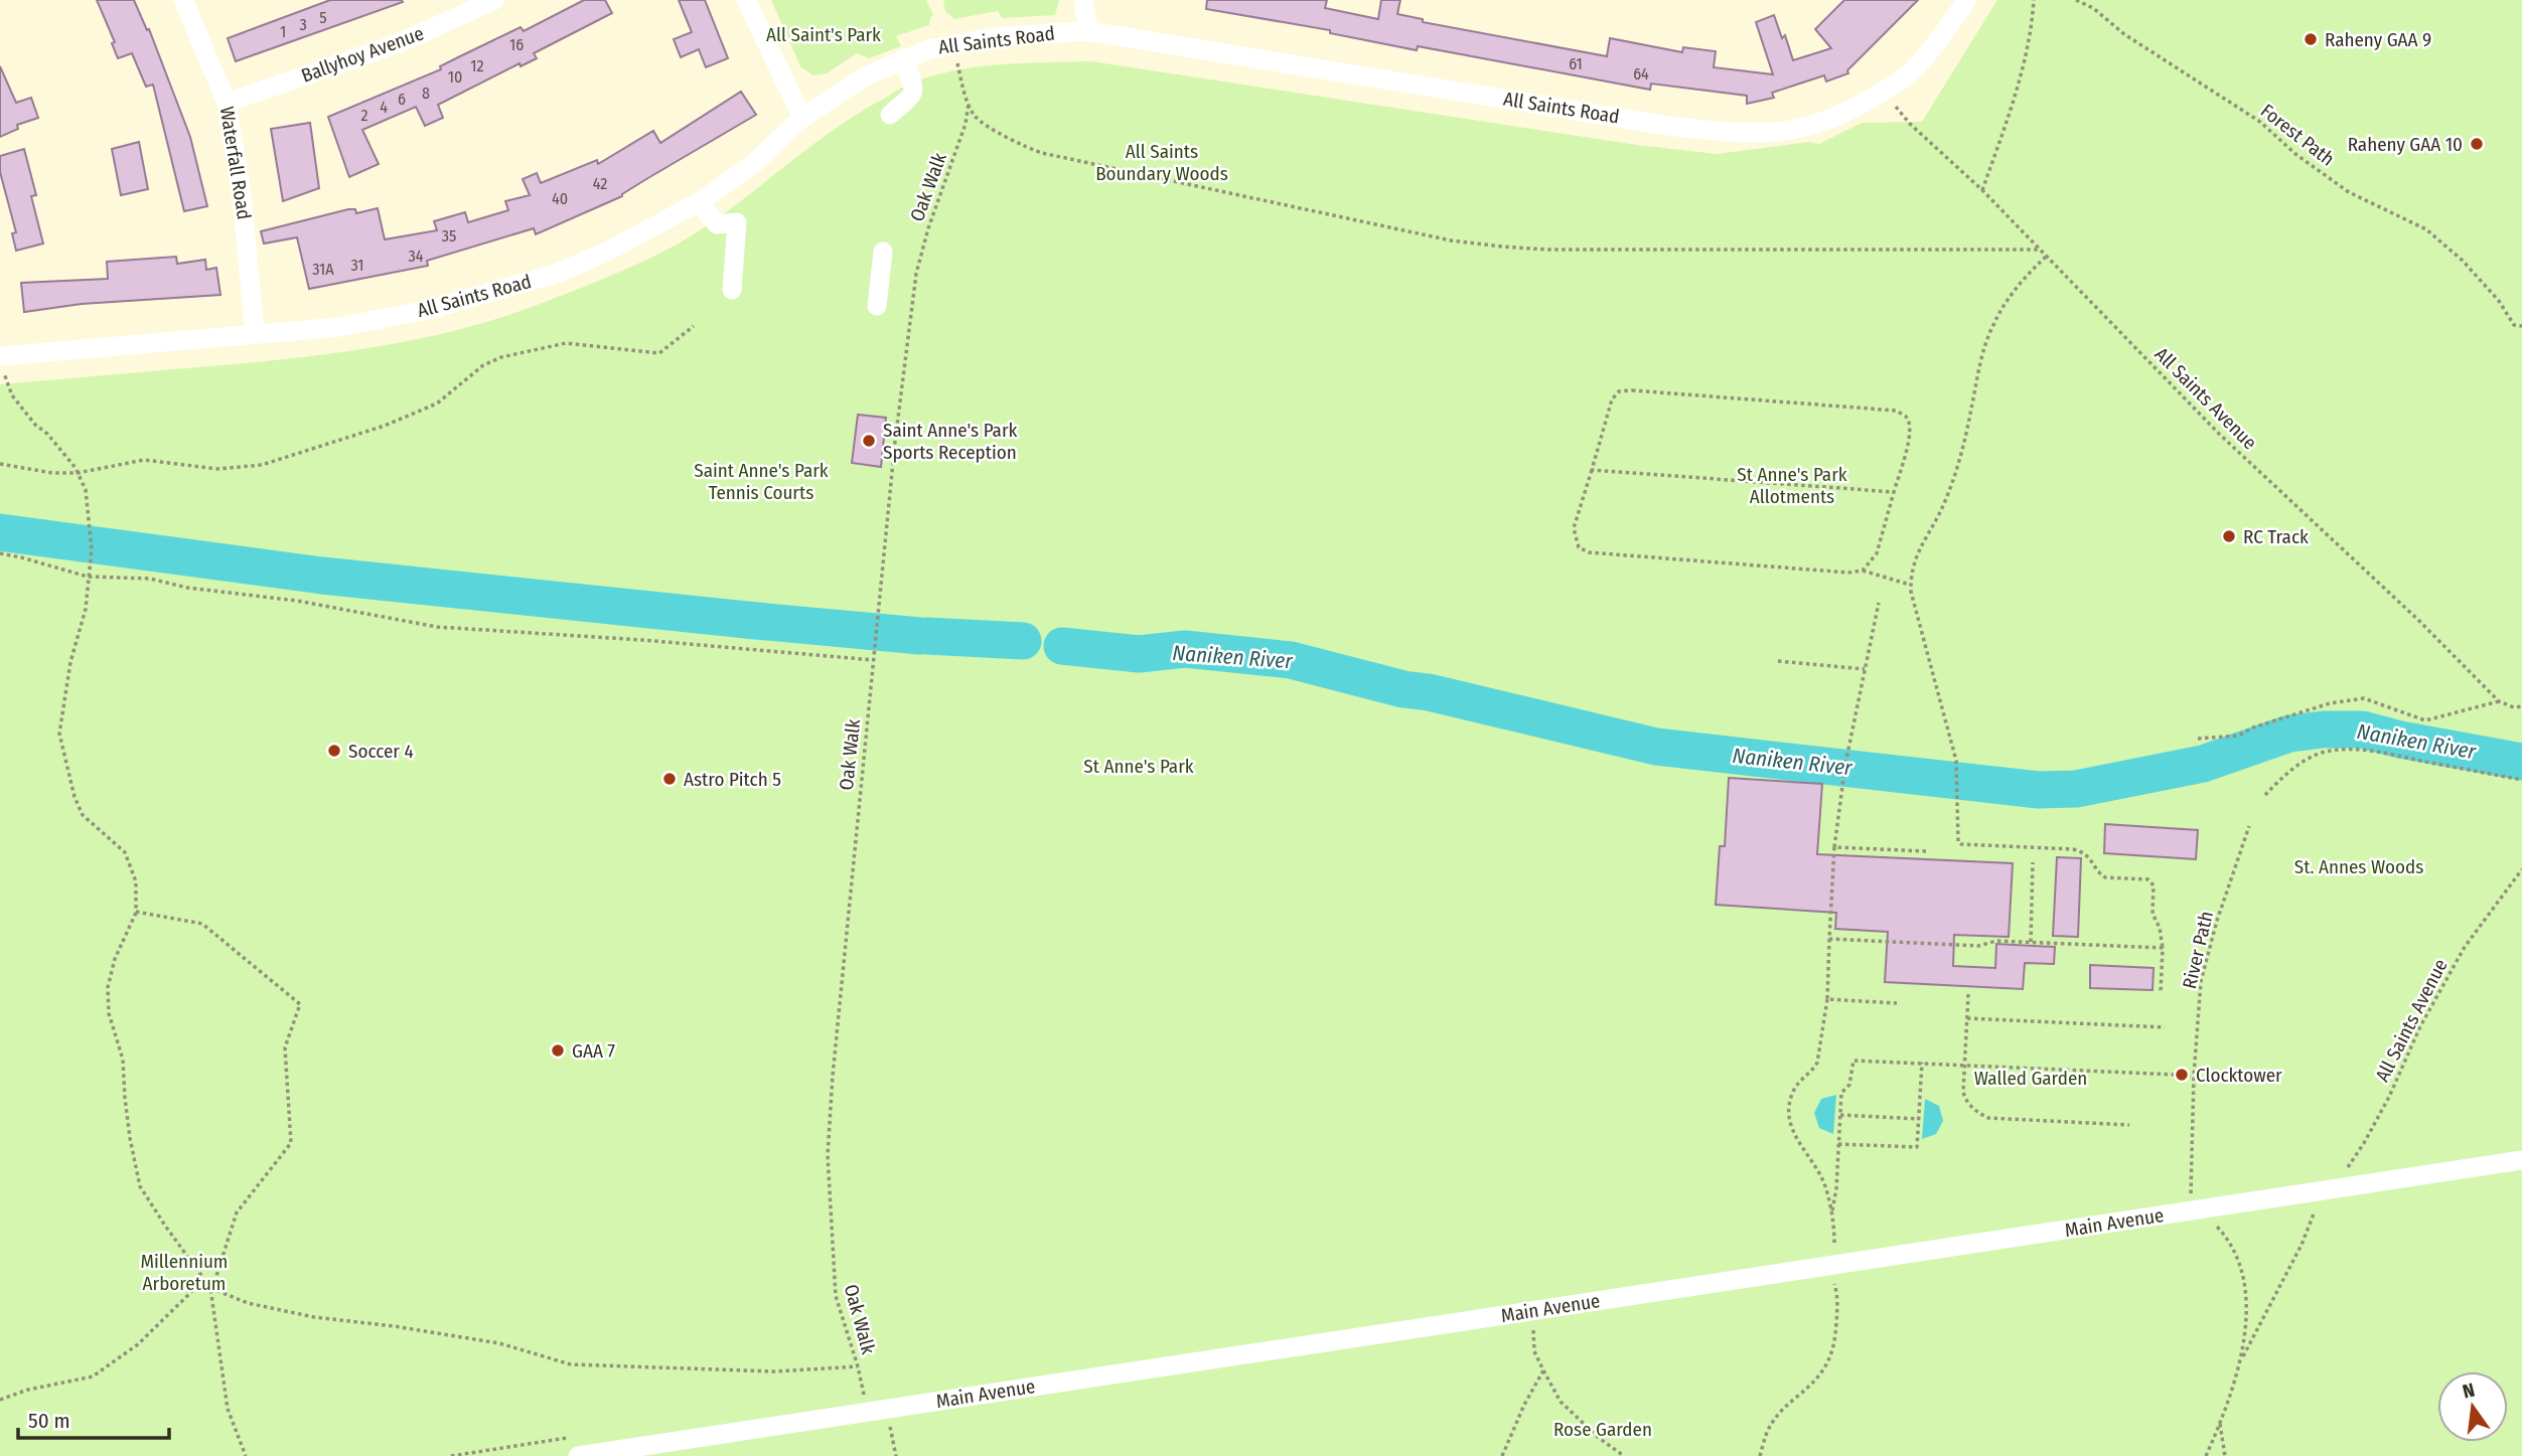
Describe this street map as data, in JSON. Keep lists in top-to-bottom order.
{
  "streets": {
    "street": [
      "All Saints Road",
      "Ballyhoy Avenue",
      "Waterfall Road",
      "Main Avenue"
    ],
    "path": [
      "Forest Path",
      "Oak Walk",
      "All Saints Avenue",
      "River Path"
    ]
  },
  "crossings": [
    ["All Saints Road", "Waterfall Road"],
    ["All Saints Road", "All Saints Avenue"],
    ["Ballyhoy Avenue", "Waterfall Road"],
    ["Oak Walk", "Main Avenue"],
    ["All Saints Avenue", "Main Avenue"],
    ["River Path", "Main Avenue"]
  ],
  "water": ["Naniken River"],
  "parks": [
    "All Saint's Park",
    "All Saints Boundary Woods",
    "Saint Anne's Park Tennis Courts",
    "St Anne's Park Allotments",
    "St Anne's Park",
    "St. Annes Woods",
    "Walled Garden",
    "Millennium Arboretum",
    "Rose Garden"
  ],
  "places": [
    "Raheny GAA 9",
    "Raheny GAA 10",
    "Saint Anne's Park Sports Reception",
    "RC Track",
    "Soccer 4",
    "Astro Pitch 5",
    "GAA 7",
    "Clocktower"
  ],
  "house_numbers": [
    "5",
    "3",
    "1",
    "16",
    "61",
    "12",
    "64",
    "10",
    "8",
    "6",
    "4",
    "2",
    "42",
    "40",
    "35",
    "34",
    "31",
    "31A"
  ],
  "scale_bar": "50 m",
  "north": "top"
}
